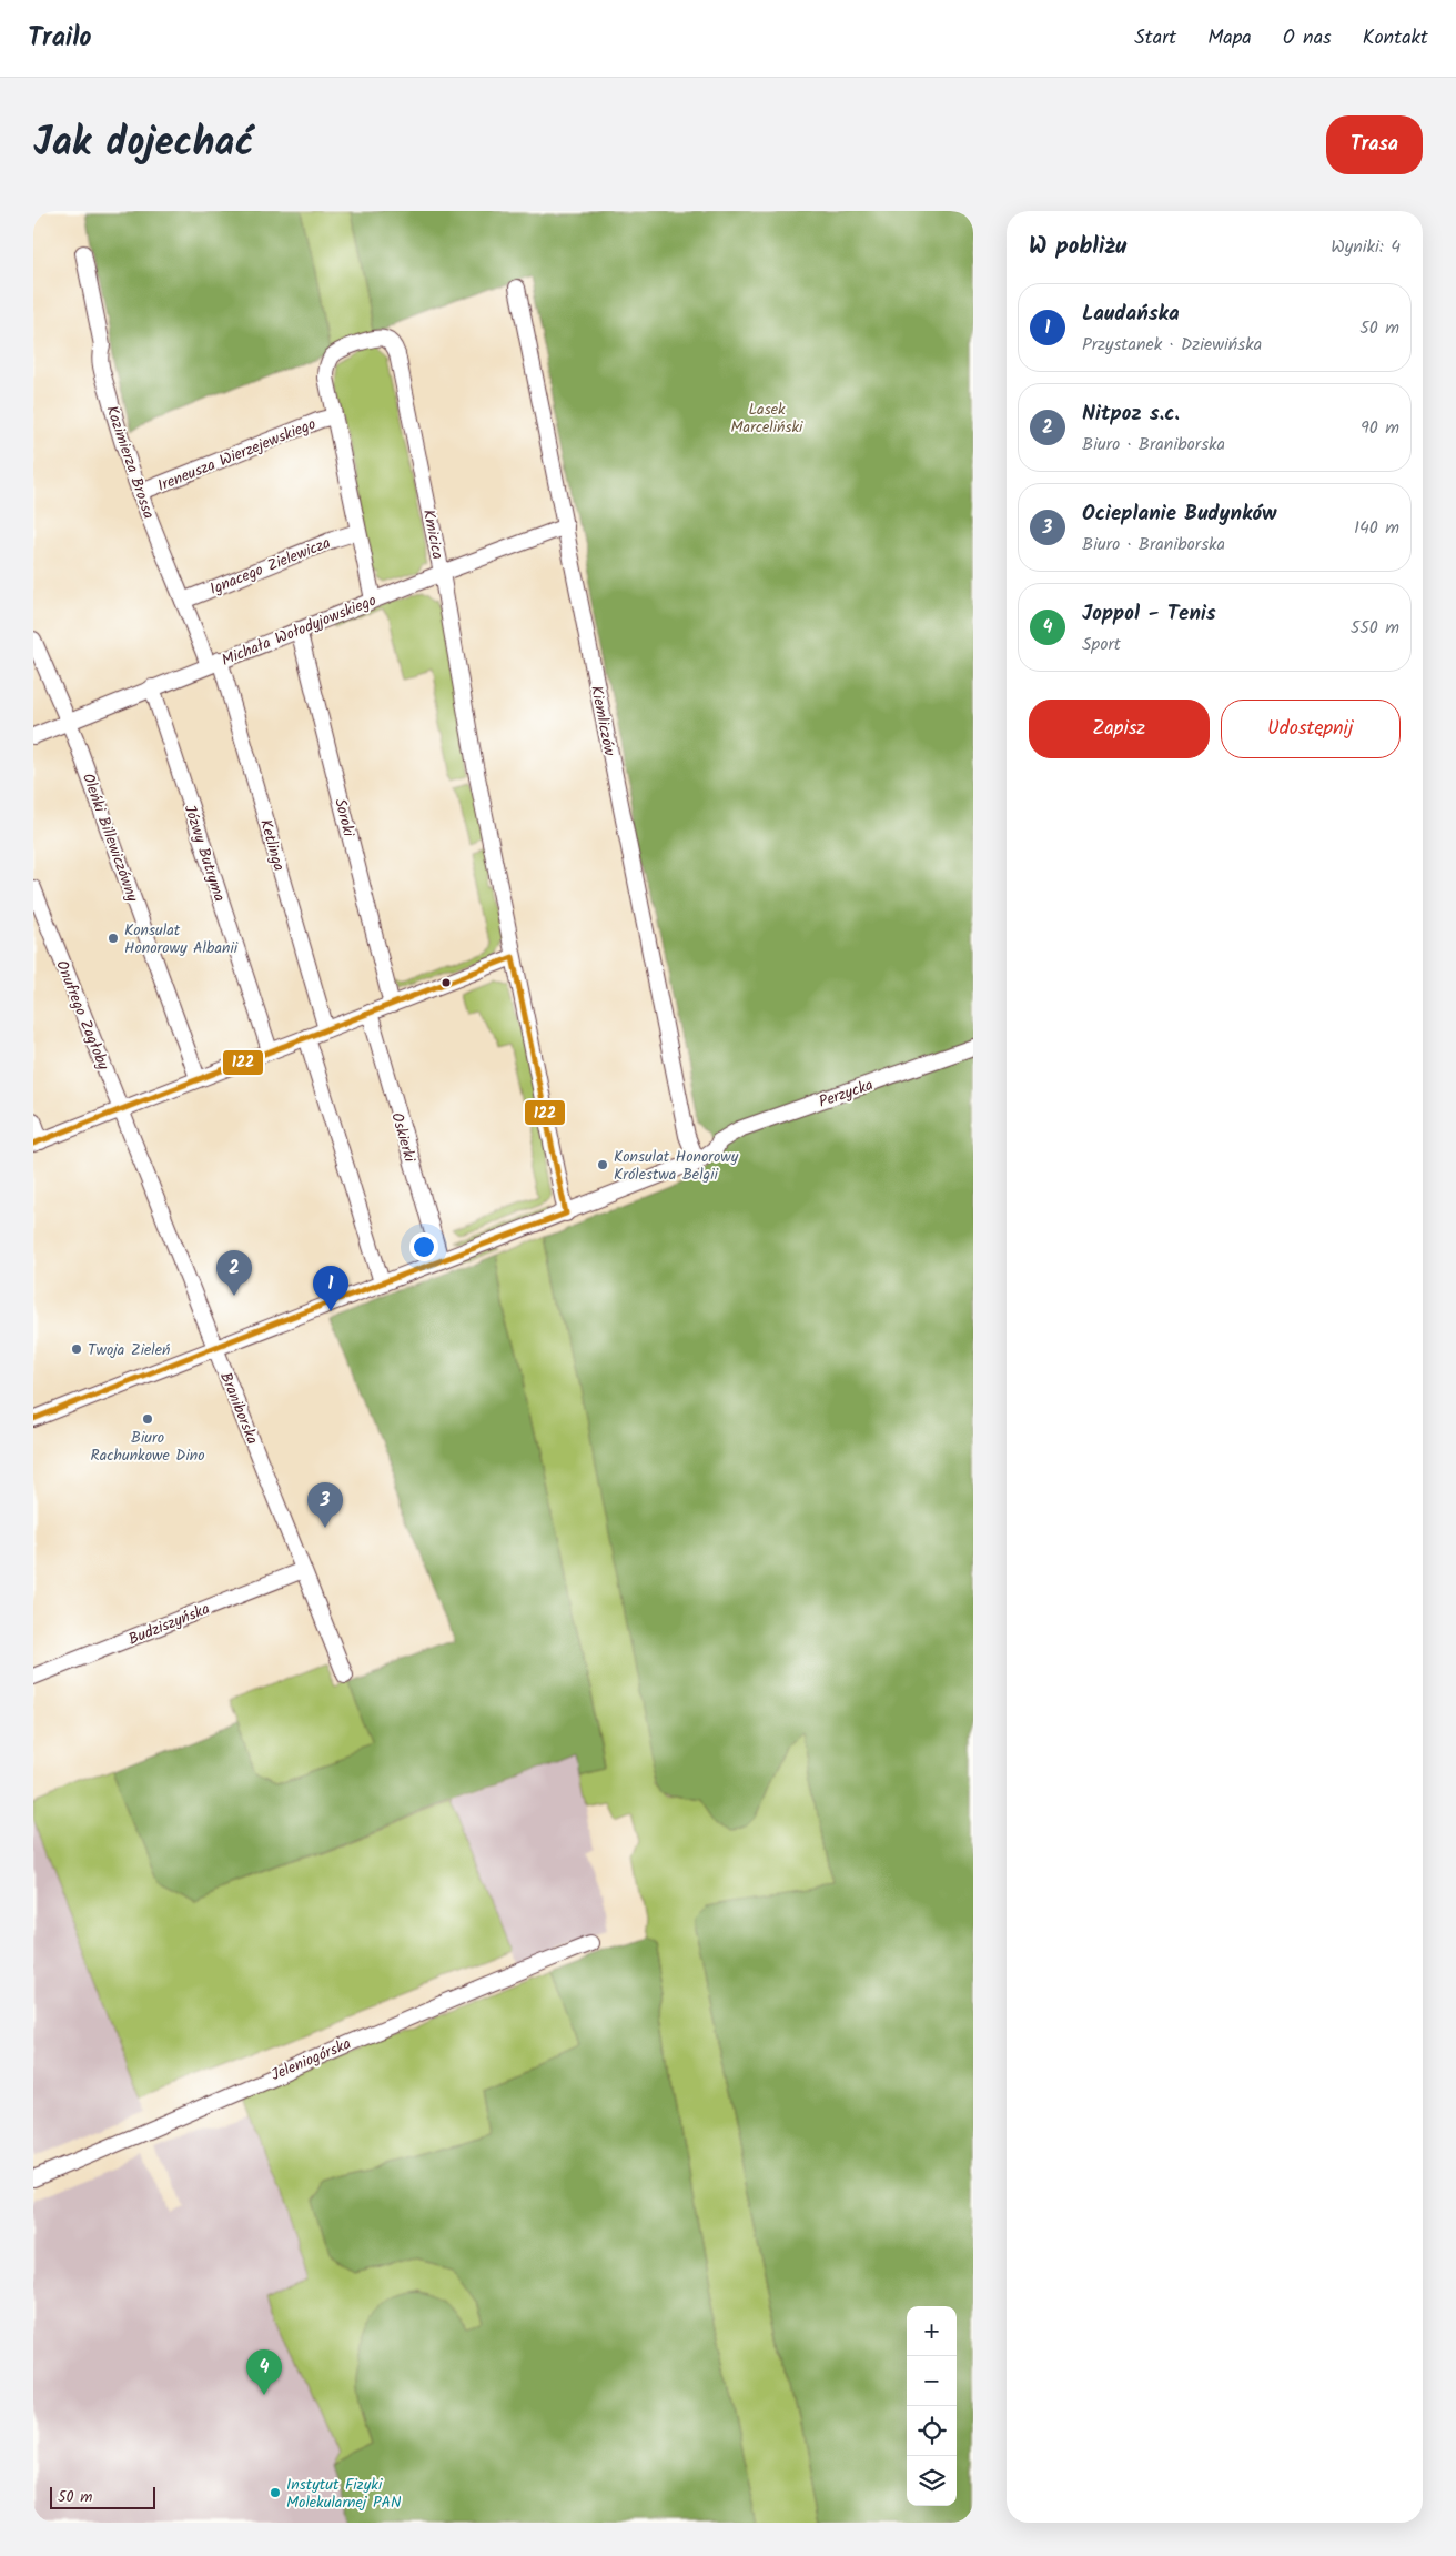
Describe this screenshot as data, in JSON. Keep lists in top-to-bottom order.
{
  "streets": {
    "street": [
      "Ireneusza Wierzejewskiego",
      "Kazimierza Brossa",
      "Kmicica",
      "Ignacego Zielewicza",
      "Michała Wołodyjowskiego",
      "Kiemliczów",
      "Soroki",
      "Oleńki Billewiczówny",
      "Ketlinga",
      "Józwy Butryma",
      "Onufrego Zagłoby",
      "Perzycka",
      "Oskierki",
      "Braniborska",
      "Budziszyńska",
      "Jeleniogórska"
    ]
  },
  "crossings": [
    ["Ireneusza Wierzejewskiego", "Kazimierza Brossa"],
    ["Ireneusza Wierzejewskiego", "Kmicica"],
    ["Kazimierza Brossa", "Ignacego Zielewicza"],
    ["Kazimierza Brossa", "Michała Wołodyjowskiego"],
    ["Kazimierza Brossa", "Ketlinga"],
    ["Kmicica", "Ignacego Zielewicza"],
    ["Kmicica", "Michała Wołodyjowskiego"],
    ["Michała Wołodyjowskiego", "Kiemliczów"],
    ["Michała Wołodyjowskiego", "Soroki"],
    ["Michała Wołodyjowskiego", "Oleńki Billewiczówny"],
    ["Michała Wołodyjowskiego", "Ketlinga"],
    ["Michała Wołodyjowskiego", "Józwy Butryma"],
    ["Onufrego Zagłoby", "Braniborska"],
    ["Braniborska", "Budziszyńska"]
  ],
  "parks": ["Lasek Marceliński"],
  "places": [
    "Konsulat Honorowy Albanii",
    "Konsulat Honorowy Królestwa Belgii",
    "Twoja Zieleń",
    "Biuro Rachunkowe Dino",
    "Instytut Fizyki Molekularnej PAN"
  ],
  "lines": ["transit line 122"],
  "scale_bar": "50 m",
  "page": {
    "header": "Trailo",
    "nav": [
      "Start",
      "Mapa",
      "O nas",
      "Kontakt"
    ],
    "title": "Jak dojechać",
    "buttons": [
      "Trasa",
      ["Zapisz", "Udostępnij"]
    ],
    "heading": ["W pobliżu", "Wyniki: 4"],
    "list": [
      {
        "mark": "1",
        "name": "Laudańska",
        "note": "Przystanek · Dziewińska",
        "value": "50 m"
      },
      {
        "mark": "2",
        "name": "Nitpoz s.c.",
        "note": "Biuro · Braniborska",
        "value": "90 m"
      },
      {
        "mark": "3",
        "name": "Ocieplanie Budynków",
        "note": "Biuro · Braniborska",
        "value": "140 m"
      },
      {
        "mark": "4",
        "name": "Joppol - Tenis",
        "note": "Sport",
        "value": "550 m"
      }
    ],
    "pins": [
      "2",
      "1",
      "3",
      "4"
    ],
    "map_buttons": ["+", "−"],
    "scale": "50 m"
  }
}
